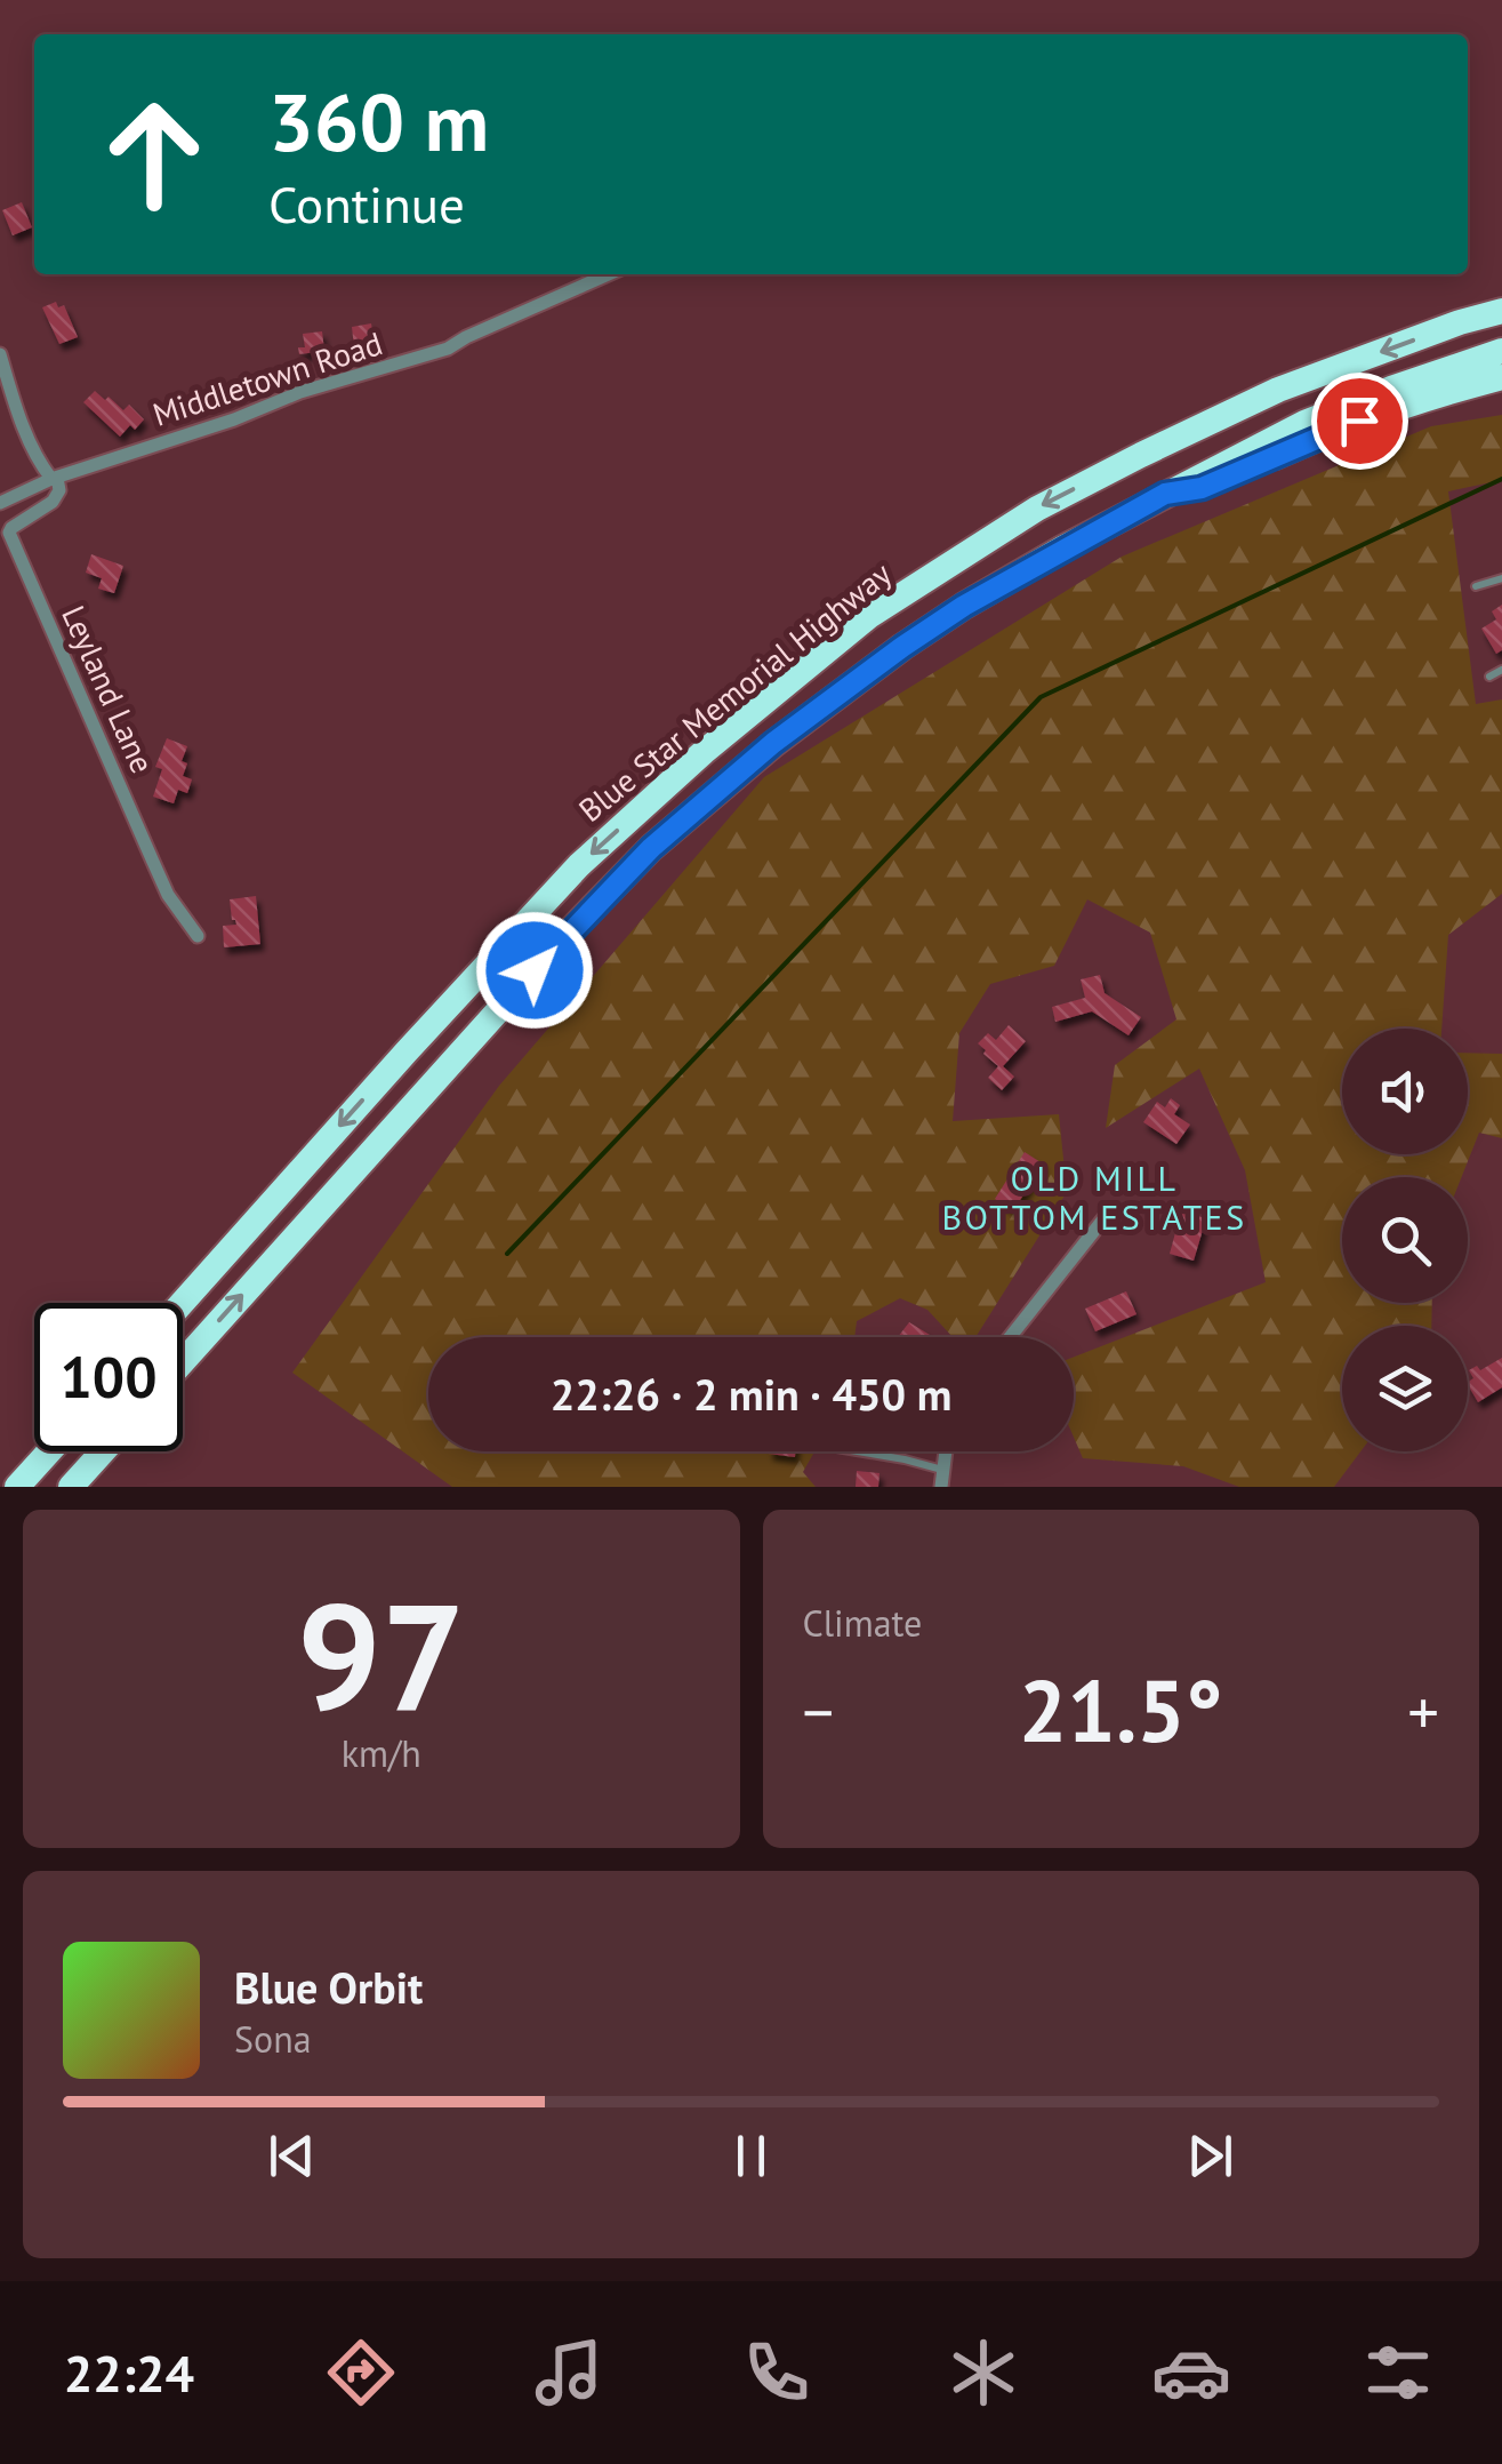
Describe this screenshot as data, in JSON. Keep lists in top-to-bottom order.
{
  "streets": {
    "highway": ["Blue Star Memorial Highway"],
    "street": ["Middletown Road", "Leyland Lane"]
  },
  "crossings": [
    ["Middletown Road", "Leyland Lane"]
  ],
  "districts": ["OLD MILL BOTTOM ESTATES"],
  "page": {
    "turn": ["360 m", "Continue"],
    "limit": "100",
    "trip": "22:26 · 2 min · 450 m",
    "tile": [
      ["97", "km/h"],
      "Climate"
    ],
    "heat": ["−", "21.5°", "+"],
    "song": ["Blue Orbit", "Sona"],
    "tabs": "22:24"
  }
}
